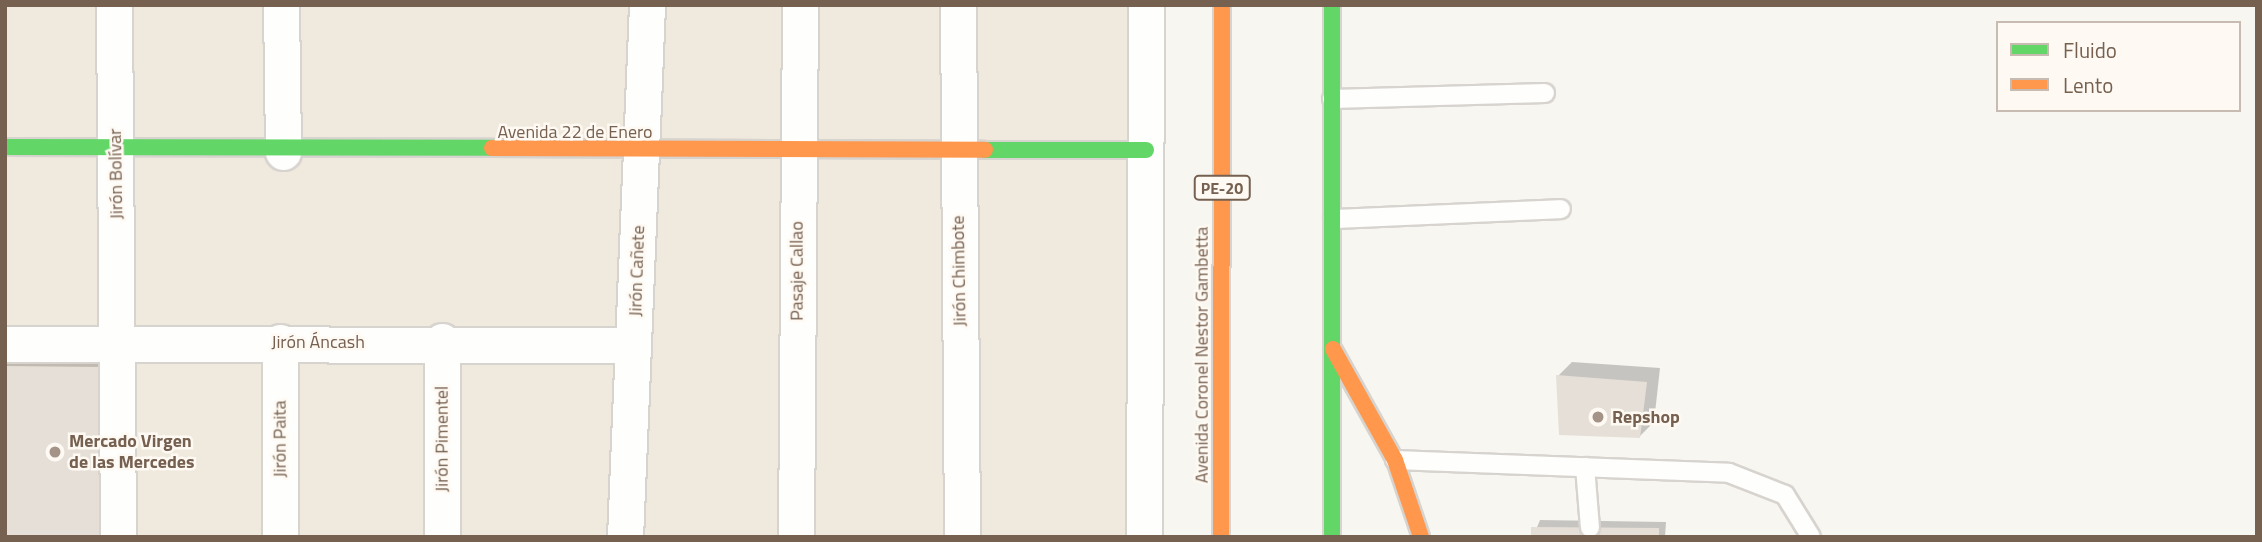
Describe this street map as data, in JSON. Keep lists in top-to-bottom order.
{
  "streets": {
    "main road": ["Avenida 22 de Enero", "PE-20", "Avenida Coronel Nestor Gambetta"],
    "street": [
      "Jirón Bolívar",
      "Jirón Cañete",
      "Pasaje Callao",
      "Jirón Chimbote",
      "Jirón Áncash",
      "Jirón Paita",
      "Jirón Pimentel"
    ]
  },
  "crossings": [
    ["Avenida 22 de Enero", "Jirón Bolívar"],
    ["Avenida 22 de Enero", "Jirón Cañete"],
    ["Avenida 22 de Enero", "Pasaje Callao"],
    ["Avenida 22 de Enero", "Jirón Chimbote"],
    ["Jirón Bolívar", "Jirón Áncash"],
    ["Jirón Cañete", "Jirón Áncash"],
    ["Jirón Áncash", "Jirón Paita"],
    ["Jirón Áncash", "Jirón Pimentel"]
  ],
  "places": ["Repshop", "Mercado Virgen de las Mercedes"],
  "legend": ["Fluido", "Lento"]
}
